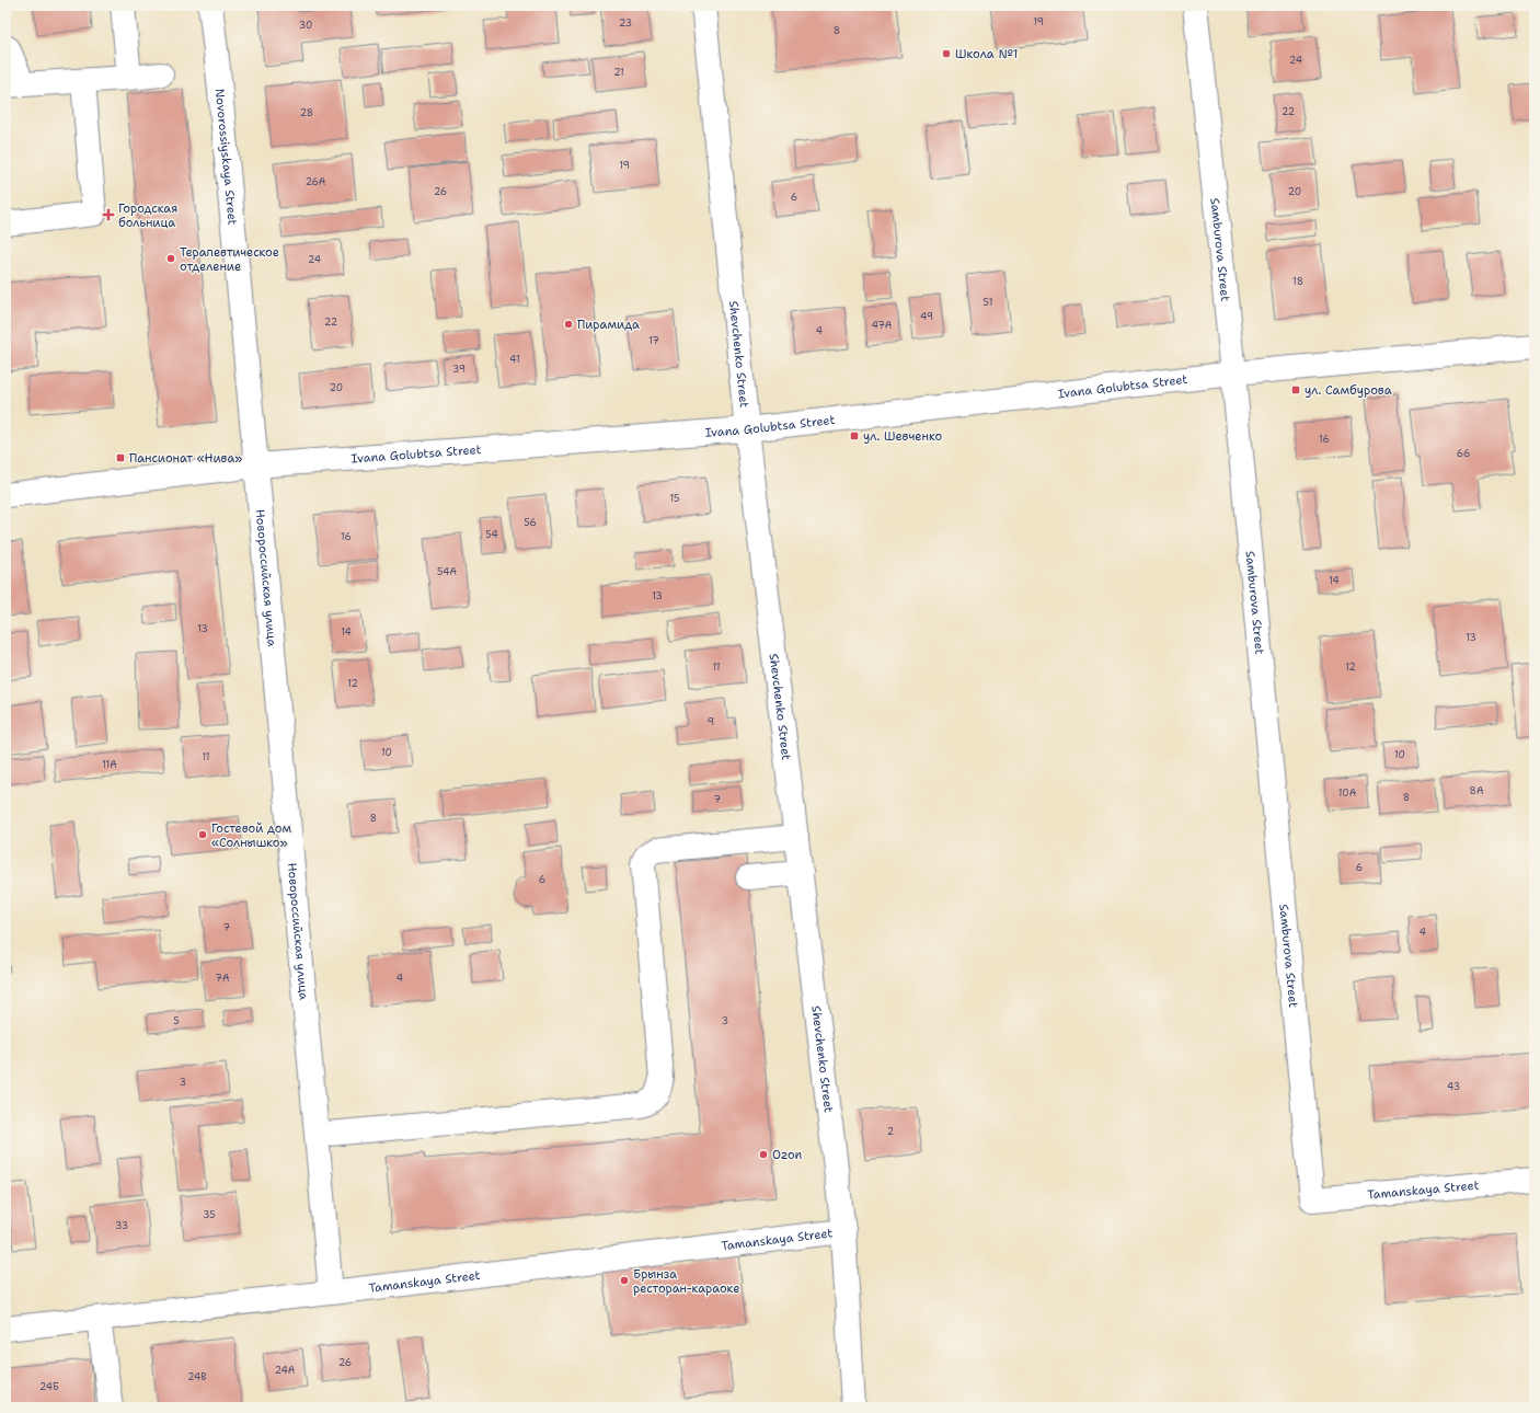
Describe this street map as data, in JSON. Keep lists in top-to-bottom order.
{
  "streets": {
    "street": [
      "Novorossiyskaya Street",
      "Samburova Street",
      "Shevchenko Street",
      "Ivana Golubtsa Street",
      "Новороссийская улица",
      "Tamanskaya Street"
    ]
  },
  "crossings": [
    ["Novorossiyskaya Street", "Ivana Golubtsa Street"],
    ["Novorossiyskaya Street", "Новороссийская улица"],
    ["Samburova Street", "Ivana Golubtsa Street"],
    ["Samburova Street", "Tamanskaya Street"],
    ["Shevchenko Street", "Ivana Golubtsa Street"],
    ["Shevchenko Street", "Tamanskaya Street"],
    ["Ivana Golubtsa Street", "Новороссийская улица"],
    ["Новороссийская улица", "Tamanskaya Street"]
  ],
  "places": {
    "other": [
      "Школа №1",
      "Терапевтическое отделение",
      "Пирамида",
      "Гостевой дом «Солнышко»",
      "Ozon",
      "Брынза ресторан-караоке"
    ],
    "health": ["Городская больница"],
    "transit": ["ул. Самбурова", "ул. Шевченко", "Пансионат «Нива»"]
  },
  "house_numbers": [
    "19",
    "23",
    "30",
    "8",
    "24",
    "21",
    "22",
    "28",
    "19",
    "26А",
    "26",
    "20",
    "6",
    "24",
    "18",
    "51",
    "49",
    "22",
    "47А",
    "4",
    "17",
    "41",
    "39",
    "20",
    "16",
    "66",
    "15",
    "56",
    "54",
    "16",
    "54А",
    "14",
    "13",
    "13",
    "14",
    "13",
    "11",
    "12",
    "12",
    "9",
    "10",
    "10",
    "11",
    "11А",
    "8А",
    "10А",
    "8",
    "7",
    "8",
    "6",
    "6",
    "7",
    "4",
    "7А",
    "4",
    "5",
    "3",
    "3",
    "43",
    "2",
    "35",
    "33",
    "26",
    "24А",
    "24В",
    "24Б"
  ]
}
